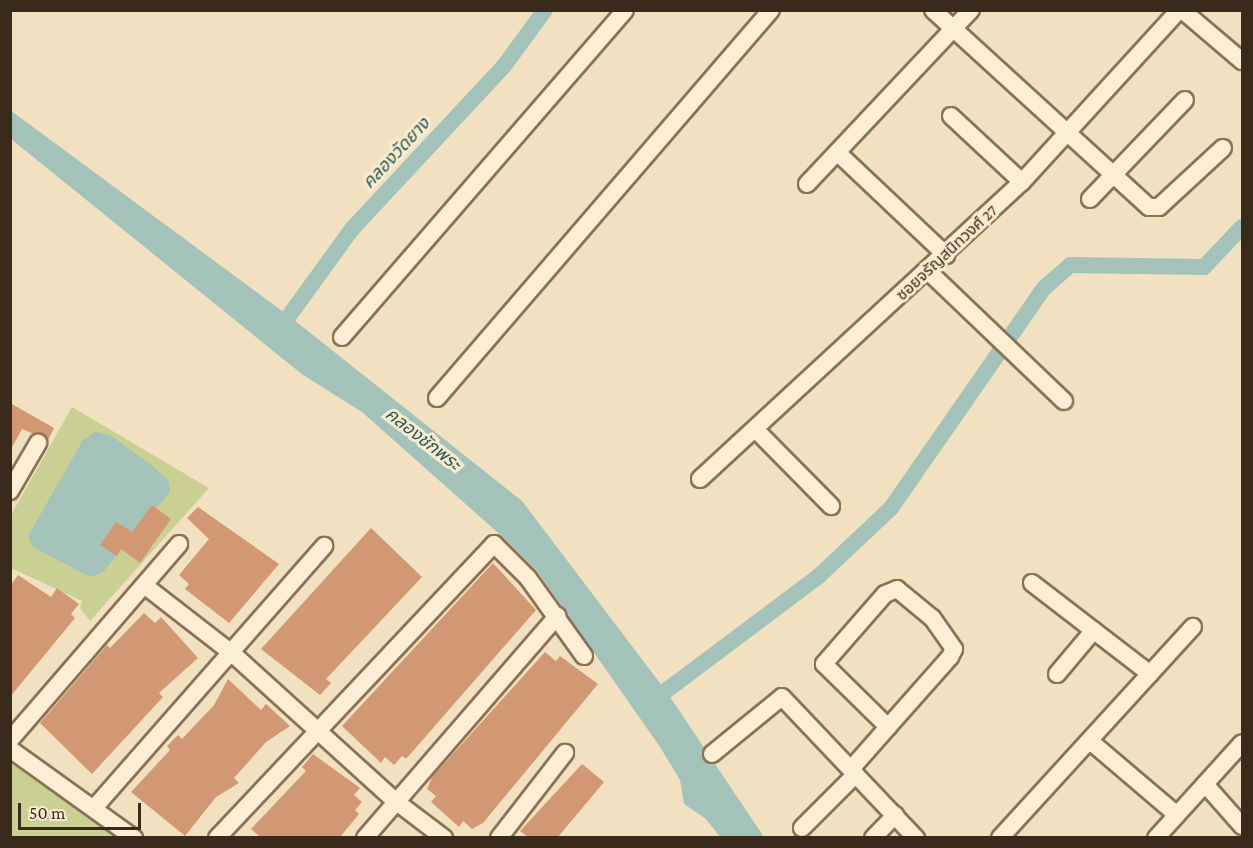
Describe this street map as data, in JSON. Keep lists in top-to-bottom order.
{
  "streets": {
    "street": ["ซอยจรัญสนิทวงศ์ 27"]
  },
  "water": ["คลองวัดยาง", "คลองชักพระ"],
  "scale_bar": "50 m"
}
